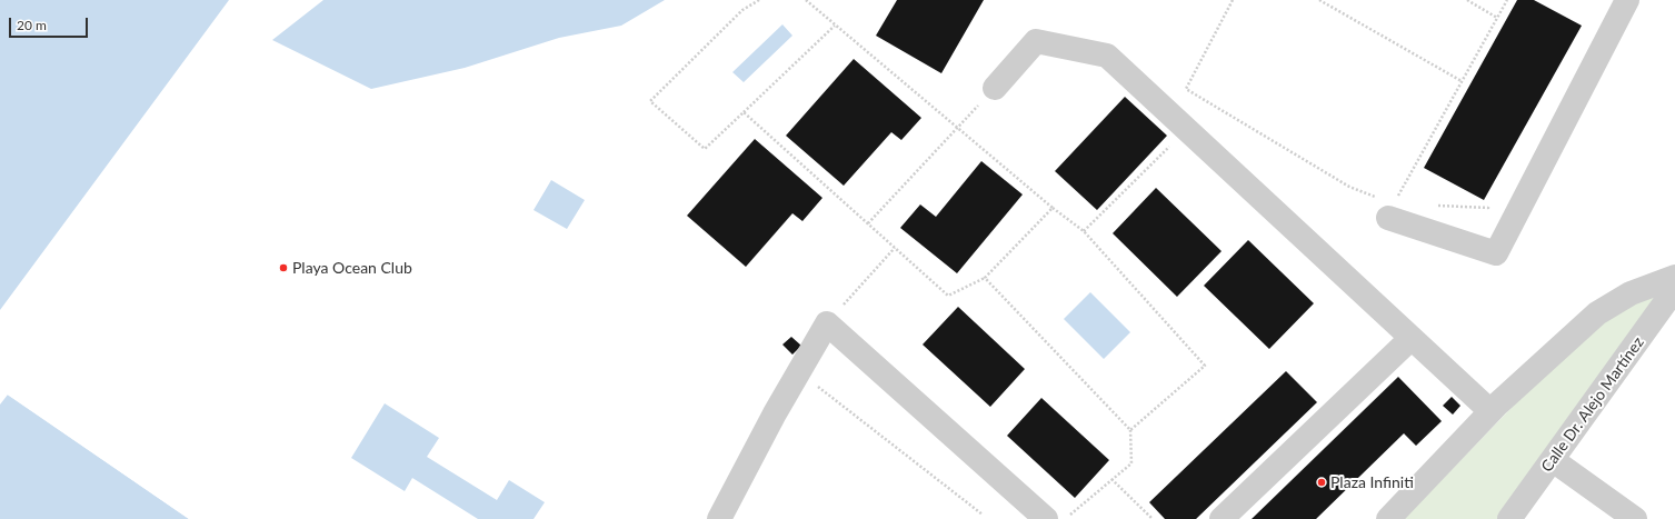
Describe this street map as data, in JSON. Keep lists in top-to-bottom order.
{
  "streets": {
    "street": ["Calle Dr. Alejo Martínez"]
  },
  "places": ["Playa Ocean Club", "Plaza Infiniti"],
  "scale_bar": "20 m"
}
